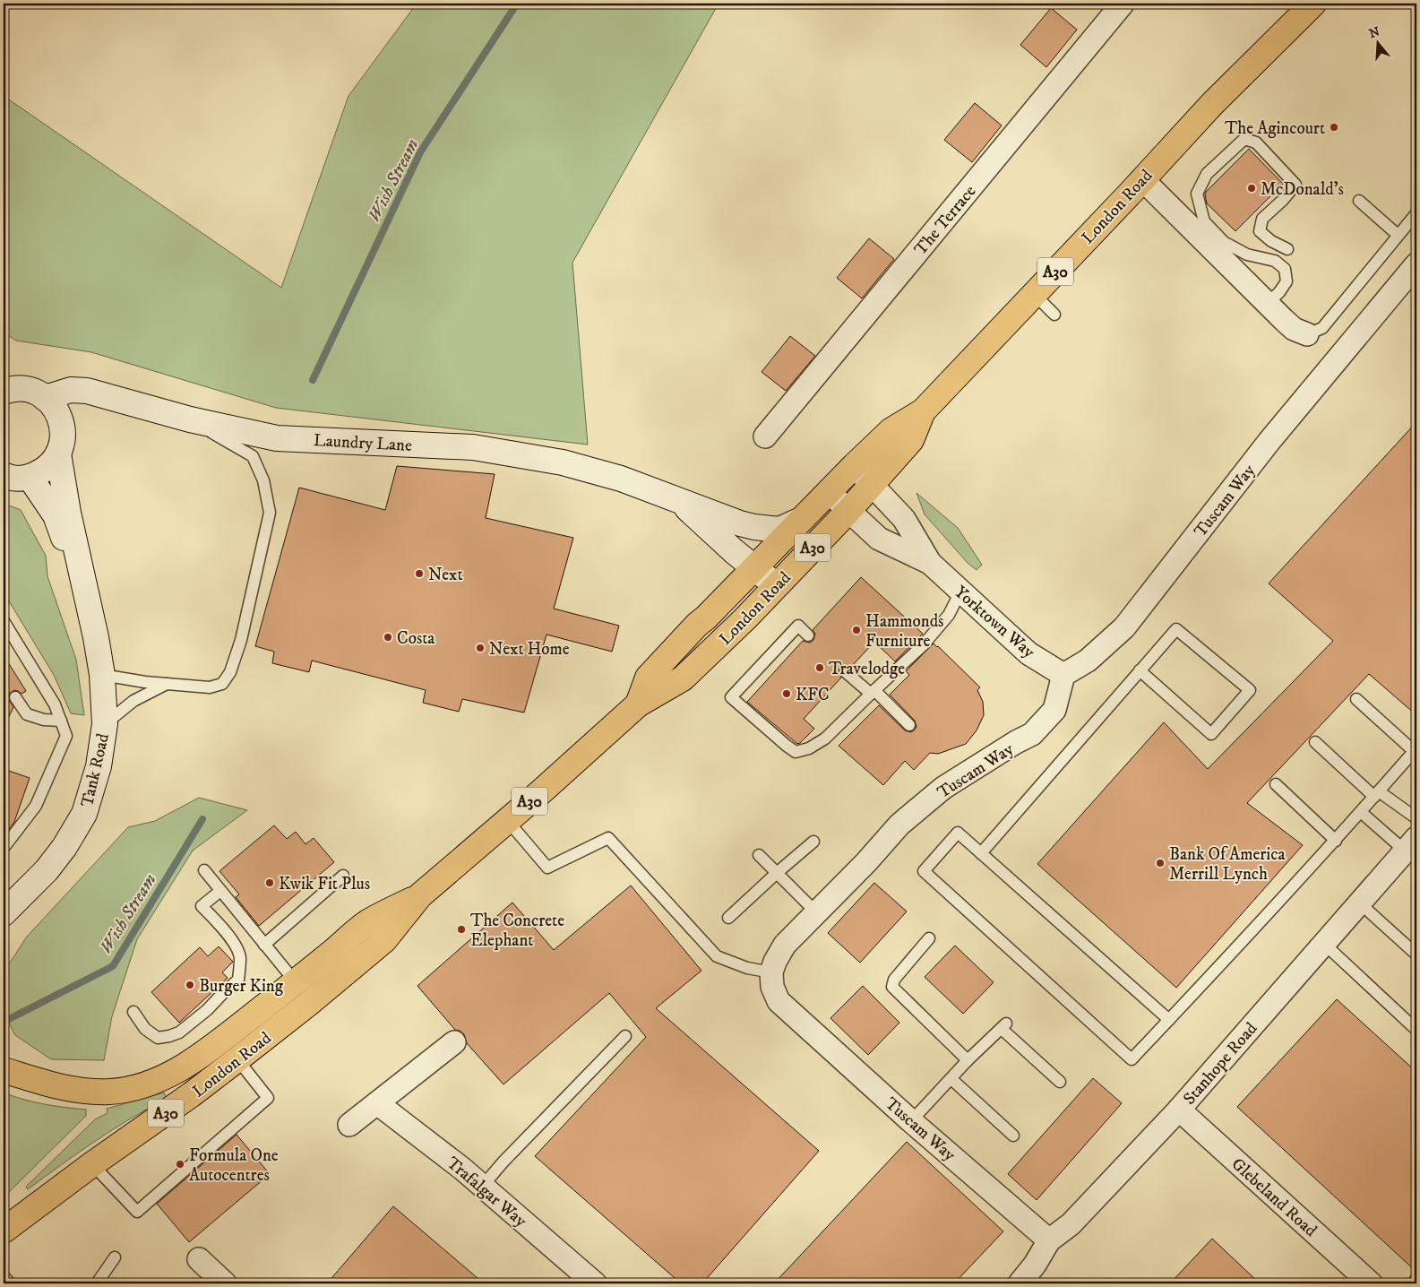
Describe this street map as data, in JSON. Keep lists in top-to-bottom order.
{
  "streets": {
    "main road": ["London Road", "A30"],
    "street": [
      "The Terrace",
      "Laundry Lane",
      "Tuscam Way",
      "Yorktown Way",
      "Tank Road",
      "Stanhope Road",
      "Trafalgar Way",
      "Glebeland Road"
    ]
  },
  "crossings": [
    ["London Road", "Laundry Lane"],
    ["London Road", "Yorktown Way"],
    ["Tuscam Way", "Yorktown Way"],
    ["Tuscam Way", "Stanhope Road"],
    ["Stanhope Road", "Glebeland Road"]
  ],
  "water": ["Wish Stream"],
  "places": [
    "The Agincourt",
    "McDonald's",
    "Next",
    "Hammonds Furniture",
    "Costa",
    "Next Home",
    "Travelodge",
    "KFC",
    "Bank Of America Merrill Lynch",
    "Kwik Fit Plus",
    "The Concrete Elephant",
    "Burger King",
    "Formula One Autocentres"
  ],
  "north": "top"
}
